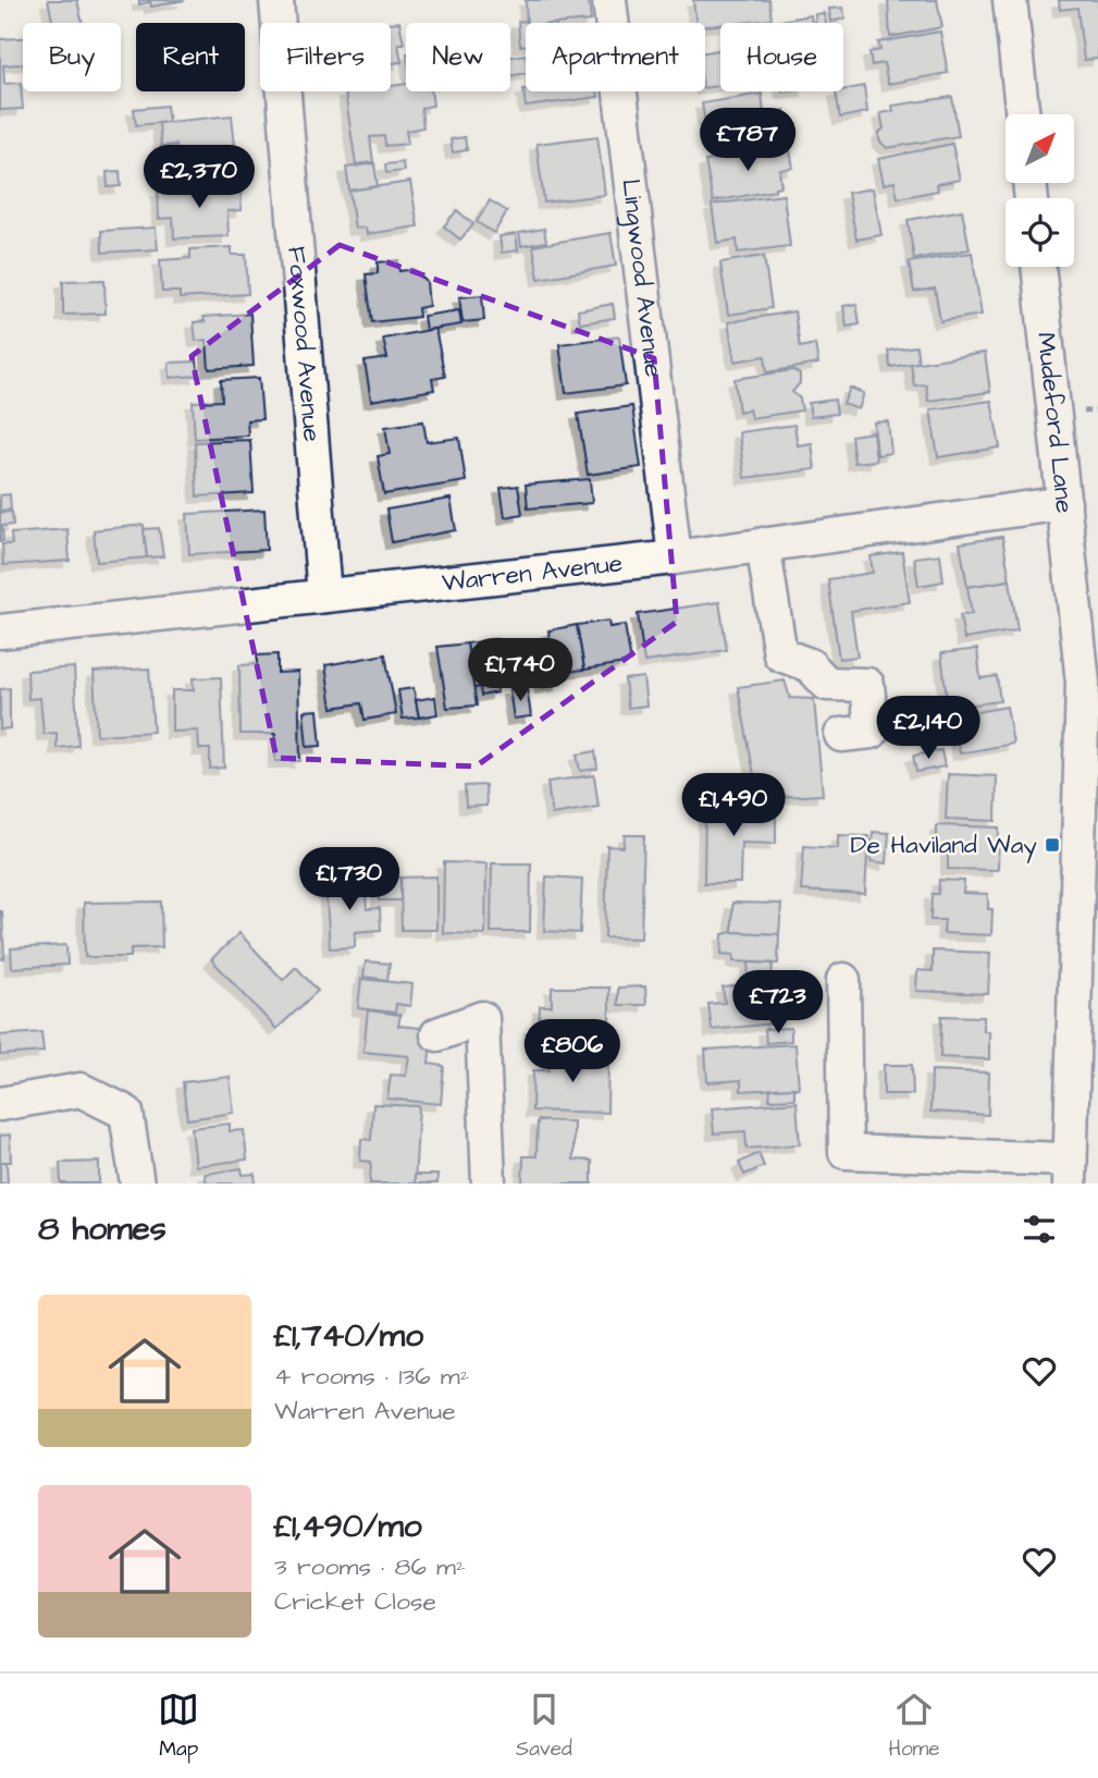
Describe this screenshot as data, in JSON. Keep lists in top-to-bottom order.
{
  "streets": {
    "street": [
      "Lingwood Avenue",
      "Foxwood Avenue",
      "Mudeford Lane",
      "Warren Avenue"
    ]
  },
  "crossings": [
    ["Lingwood Avenue", "Warren Avenue"],
    ["Foxwood Avenue", "Warren Avenue"],
    ["Mudeford Lane", "Warren Avenue"]
  ],
  "places": {
    "transit": ["De Haviland Way"]
  },
  "north": "top right",
  "page": {
    "chip": [
      "Buy",
      "Rent",
      "Filters",
      "New",
      "Apartment",
      "House"
    ],
    "price": [
      "£787",
      "£2,370",
      "£1,740",
      "£2,140",
      "£1,490",
      "£1,730",
      "£723",
      "£806"
    ],
    "heading": "8 homes",
    "list": [
      {
        "name": "£1,740/mo",
        "note": "4 rooms · 136 m² · Warren Avenue"
      },
      {
        "name": "£1,490/mo",
        "note": "3 rooms · 86 m² · Cricket Close"
      }
    ],
    "tabs": ["Map", "Saved", "Home"]
  }
}
